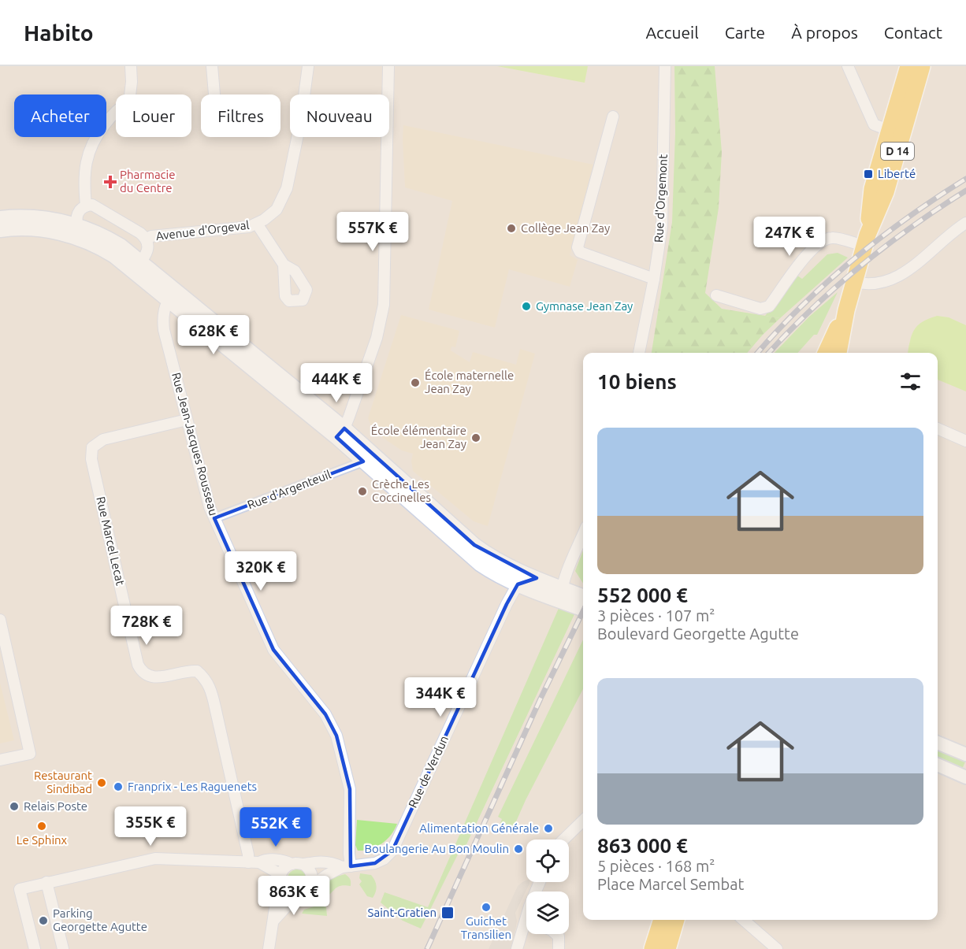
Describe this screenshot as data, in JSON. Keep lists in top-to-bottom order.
{
  "streets": {
    "main road": ["D 14"],
    "street": [
      "Rue d'Orgemont",
      "Avenue d'Orgeval",
      "Rue Jean-Jacques Rousseau",
      "Rue d'Argenteuil",
      "Rue Marcel Lecat",
      "Rue de Verdun"
    ]
  },
  "crossings": [
    ["Rue Jean-Jacques Rousseau", "Rue d'Argenteuil"],
    ["Rue Jean-Jacques Rousseau", "Rue Marcel Lecat"],
    ["Rue Jean-Jacques Rousseau", "Rue de Verdun"]
  ],
  "places": {
    "transit": ["Liberté", "Saint-Gratien"],
    "health": ["Pharmacie du Centre"],
    "other": [
      "Collège Jean Zay",
      "Gymnase Jean Zay",
      "École maternelle Jean Zay",
      "École élémentaire Jean Zay",
      "Crèche Les Coccinelles",
      "Restaurant Sindibad",
      "Franprix - Les Raguenets",
      "Relais Poste",
      "Le Sphinx",
      "Alimentation Générale",
      "Boulangerie Au Bon Moulin",
      "Guichet Transilien",
      "Parking Georgette Agutte"
    ]
  },
  "page": {
    "header": "Habito",
    "nav": [
      "Accueil",
      "Carte",
      "À propos",
      "Contact"
    ],
    "chip": [
      "Acheter",
      "Louer",
      "Filtres",
      "Nouveau"
    ],
    "price": [
      "557K €",
      "247K €",
      "628K €",
      "444K €",
      "320K €",
      "728K €",
      "344K €",
      "355K €",
      "552K €",
      "863K €"
    ],
    "heading": "10 biens",
    "list": [
      {
        "name": "552 000 €",
        "note": "3 pièces · 107 m² · Boulevard Georgette Agutte"
      },
      {
        "name": "863 000 €",
        "note": "5 pièces · 168 m² · Place Marcel Sembat"
      }
    ]
  }
}
